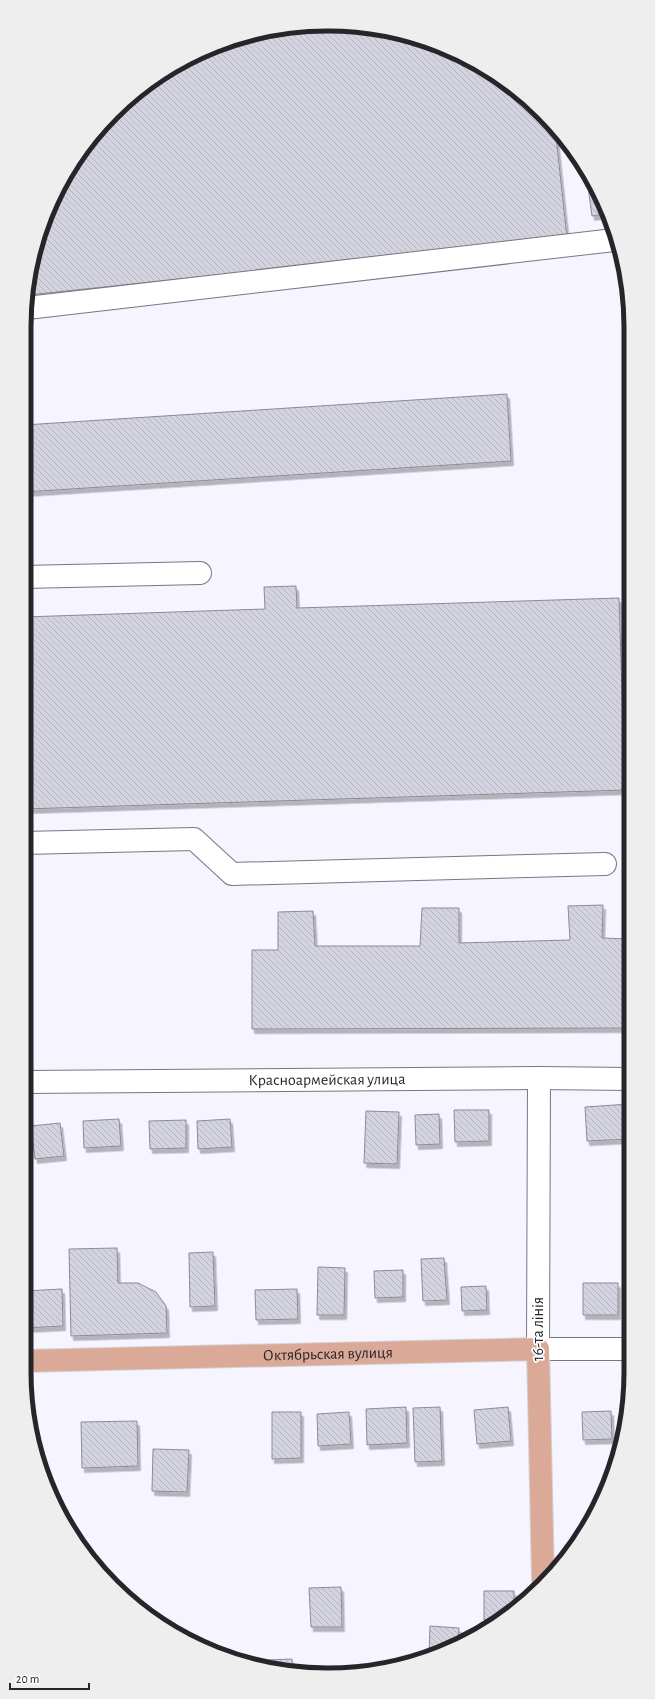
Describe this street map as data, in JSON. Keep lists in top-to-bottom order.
{
  "streets": {
    "main road": ["16-та лінія", "Октябрьская вулиця"],
    "street": ["Красноармейская улица"]
  },
  "crossings": [
    ["Красноармейская улица", "16-та лінія"],
    ["16-та лінія", "Октябрьская вулиця"]
  ],
  "scale_bar": "20 m"
}
